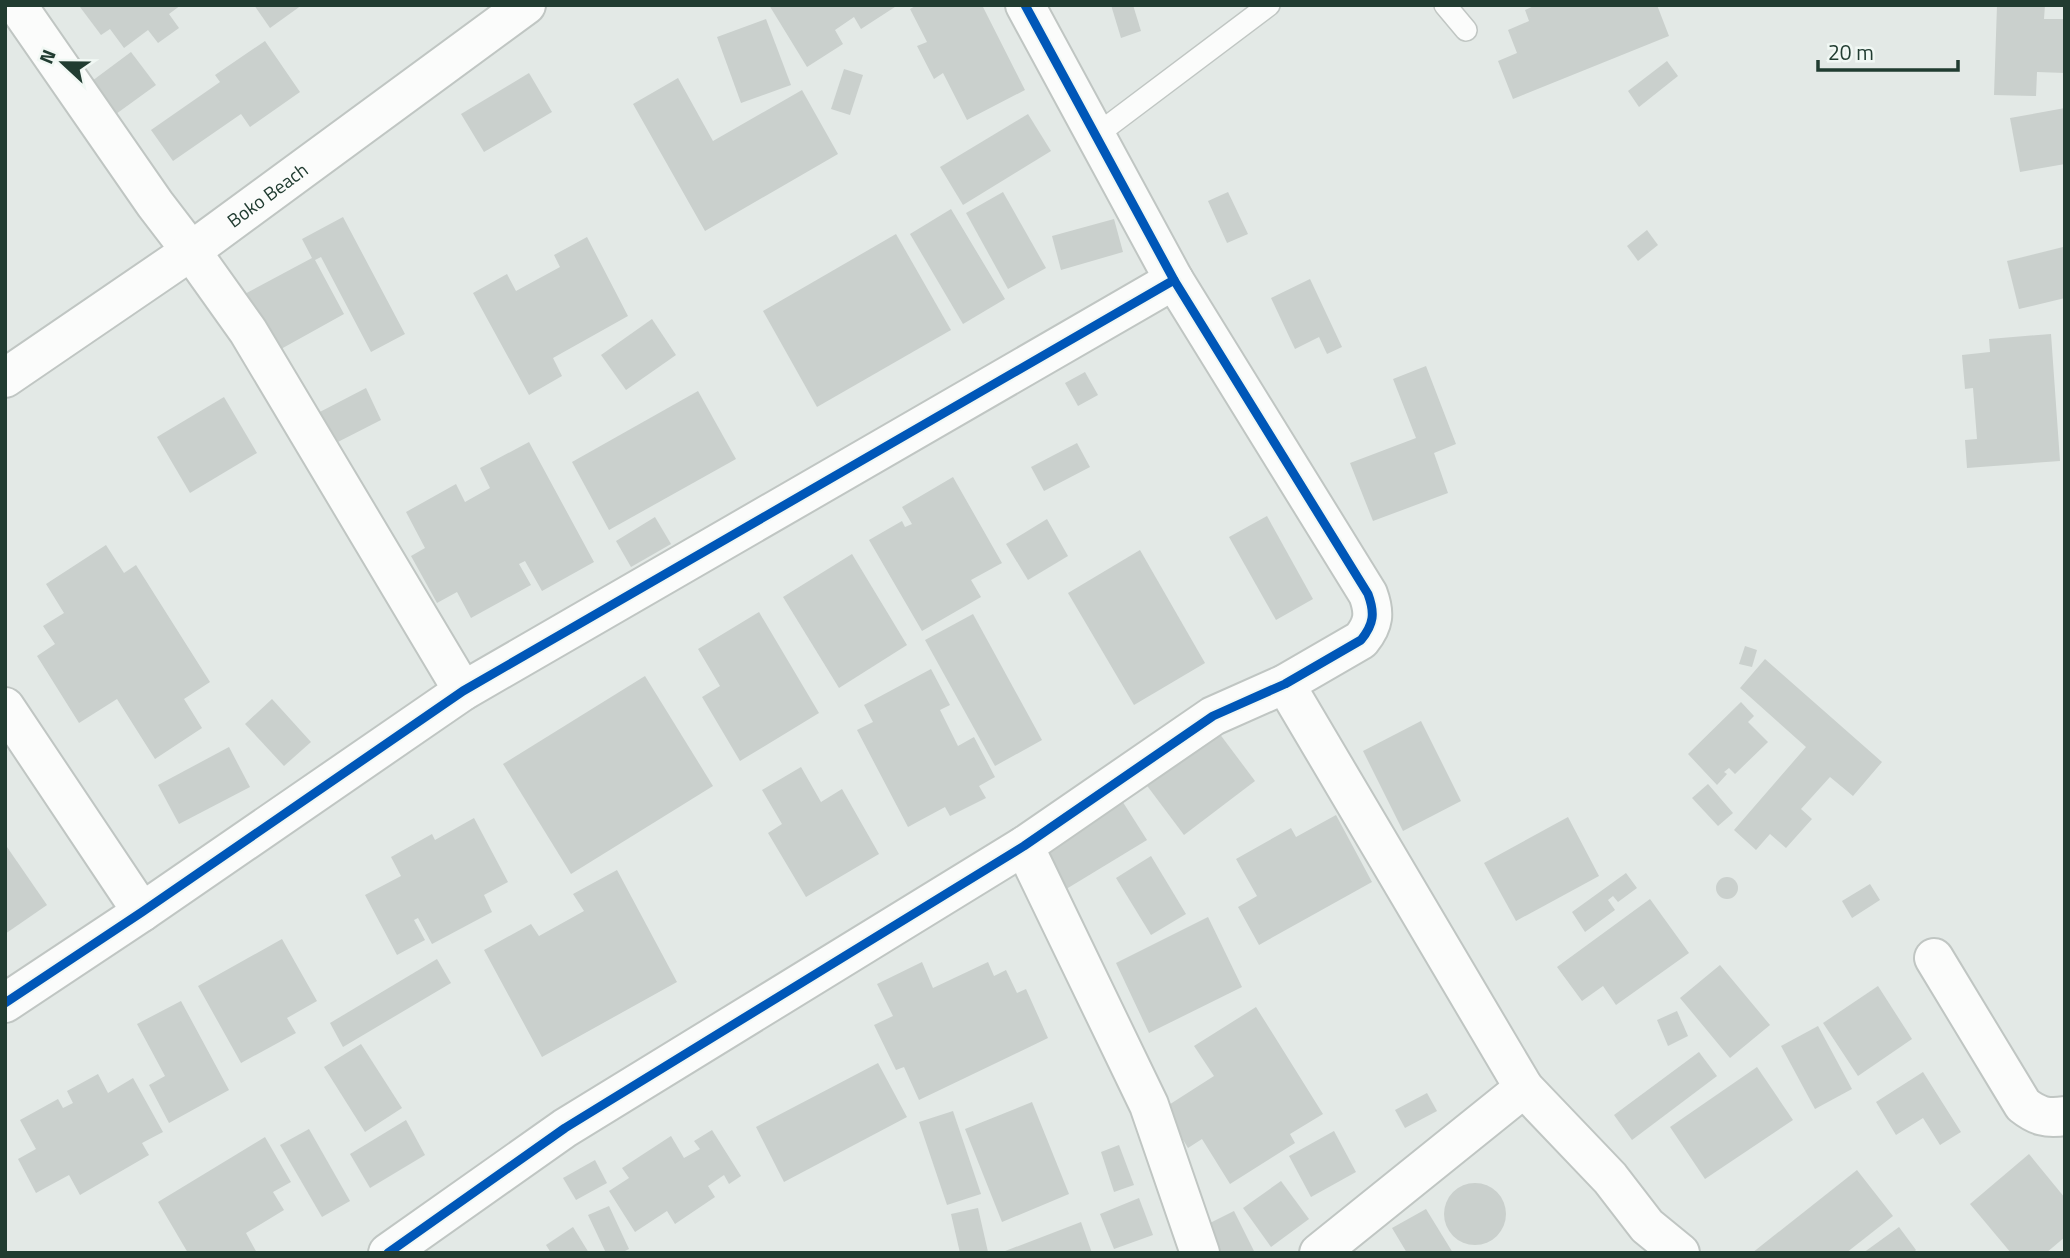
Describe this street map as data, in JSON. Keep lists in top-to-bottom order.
{
  "streets": {
    "street": ["Boko Beach"]
  },
  "scale_bar": "20 m",
  "north": "left"
}
